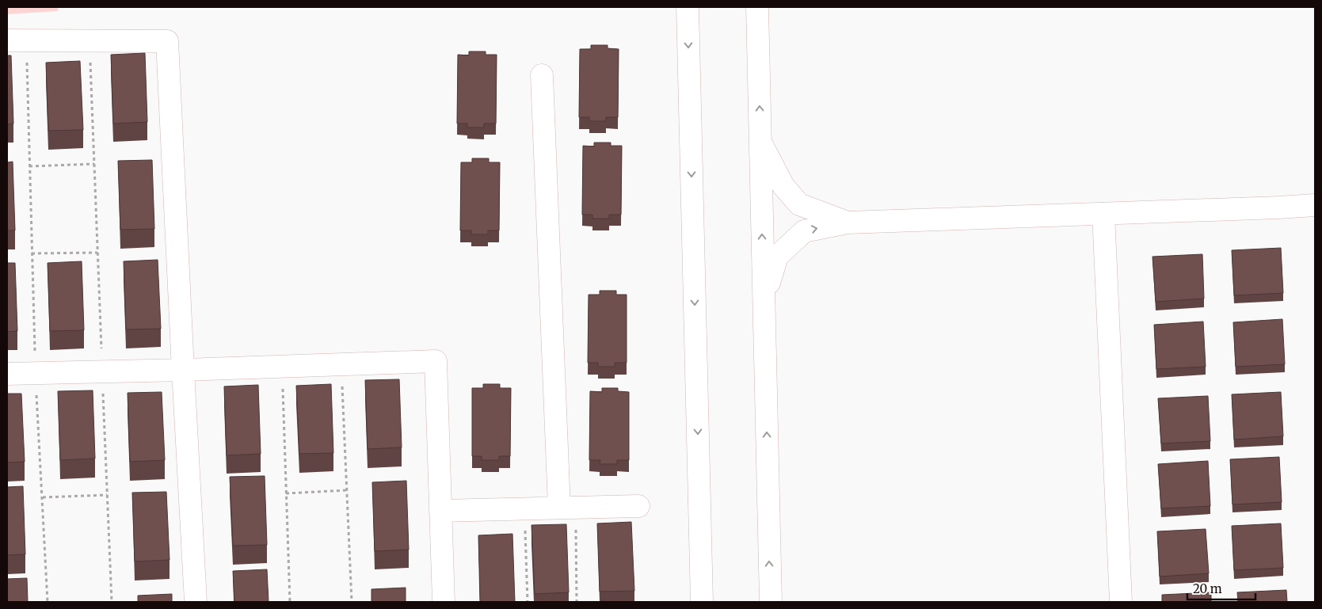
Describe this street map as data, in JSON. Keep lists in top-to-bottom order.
{
  "scale_bar": "20 m"
}
